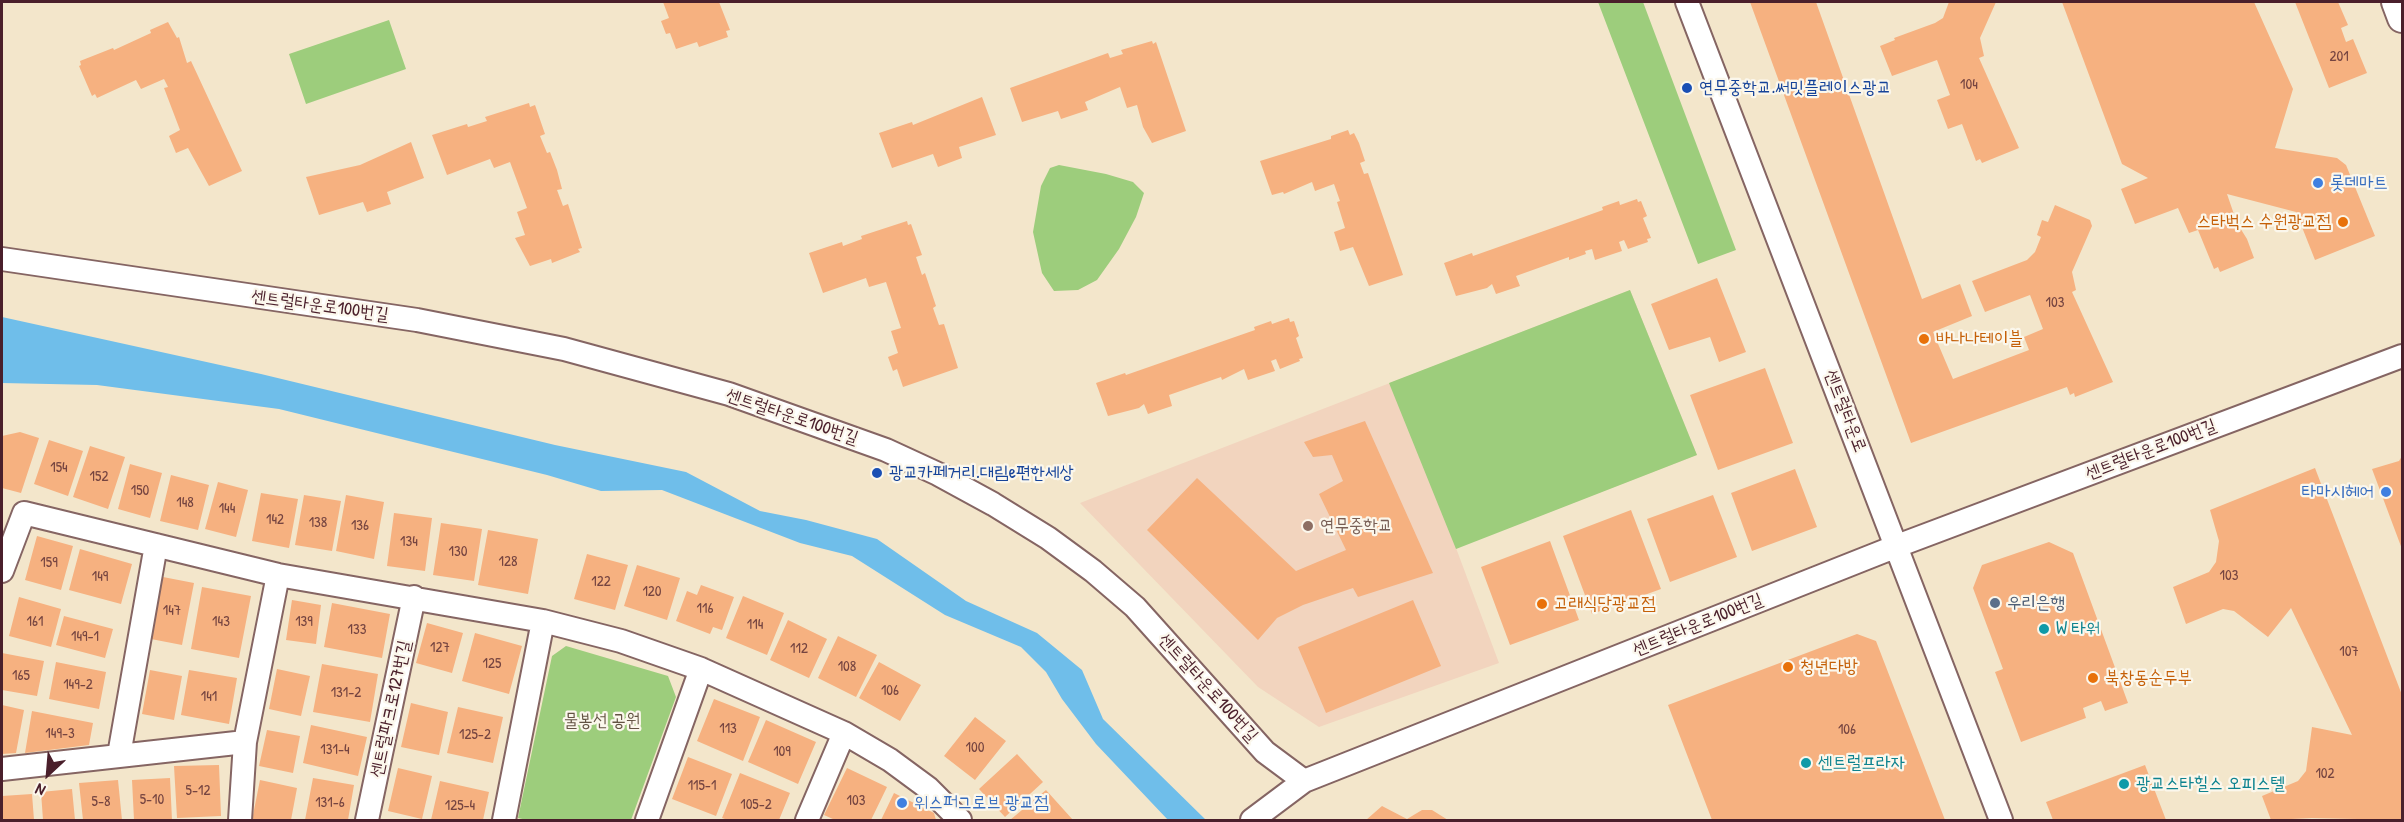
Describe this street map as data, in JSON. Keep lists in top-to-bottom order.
{
  "streets": {
    "street": ["센트럴타운로100번길", "센트럴타운로", "센트럴파크로127번길"]
  },
  "crossings": [
    ["센트럴타운로100번길", "센트럴타운로"]
  ],
  "parks": ["물봉선 공원"],
  "places": [
    "연무중학교.써밋플레이스광교",
    "롯데마트",
    "스타벅스 수원광교점",
    "바나나테이블",
    "광교카페거리.대림e편한세상",
    "타마시헤어",
    "연무중학교",
    "우리은행",
    "고래식당광교점",
    "W 타워",
    "청년다방",
    "북창동순두부",
    "센트럴프라자",
    "광교스타힐스 오피스텔",
    "위스퍼그로브 광교점"
  ],
  "house_numbers": [
    "201",
    "104",
    "103",
    "154",
    "152",
    "150",
    "148",
    "144",
    "142",
    "138",
    "136",
    "134",
    "130",
    "128",
    "159",
    "103",
    "149",
    "122",
    "120",
    "116",
    "147",
    "161",
    "143",
    "139",
    "114",
    "133",
    "149-1",
    "127",
    "112",
    "107",
    "125",
    "108",
    "165",
    "149-2",
    "106",
    "131-2",
    "141",
    "113",
    "106",
    "149-3",
    "125-2",
    "100",
    "131-4",
    "109",
    "102",
    "115-1",
    "5-12",
    "5-10",
    "103",
    "5-8",
    "131-6",
    "105-2",
    "125-4"
  ],
  "north": "bottom left"
}
